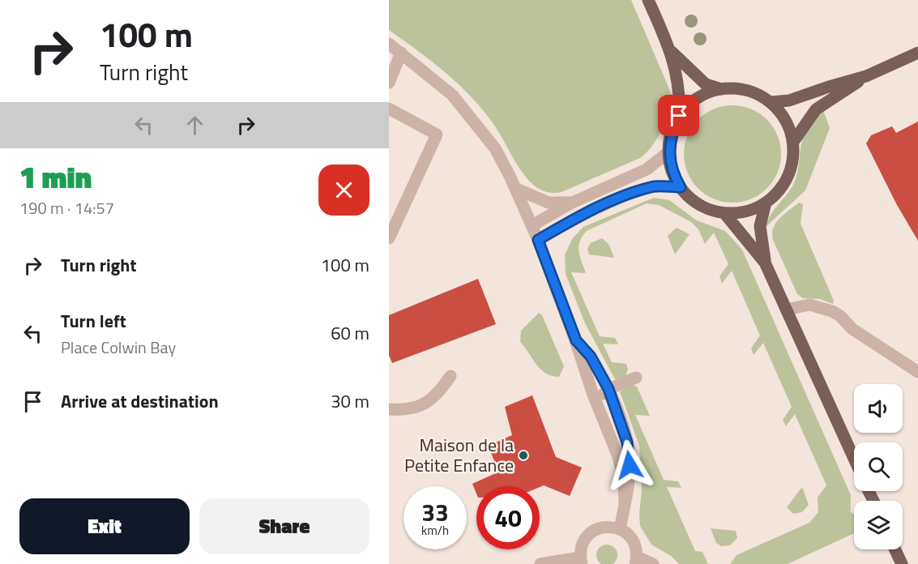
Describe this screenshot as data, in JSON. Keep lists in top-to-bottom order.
{
  "places": ["Maison de la Petite Enfance"],
  "page": {
    "turn": ["100 m", "Turn right"],
    "heading": ["1 min", "190 m · 14:57"],
    "list": [
      {
        "name": "Turn right",
        "value": "100 m"
      },
      {
        "name": "Turn left",
        "note": "Place Colwin Bay",
        "value": "60 m"
      },
      {
        "name": "Arrive at destination",
        "value": "30 m"
      }
    ],
    "speed": "33 km/h",
    "limit": "40",
    "buttons": ["Exit", "Share"]
  }
}
